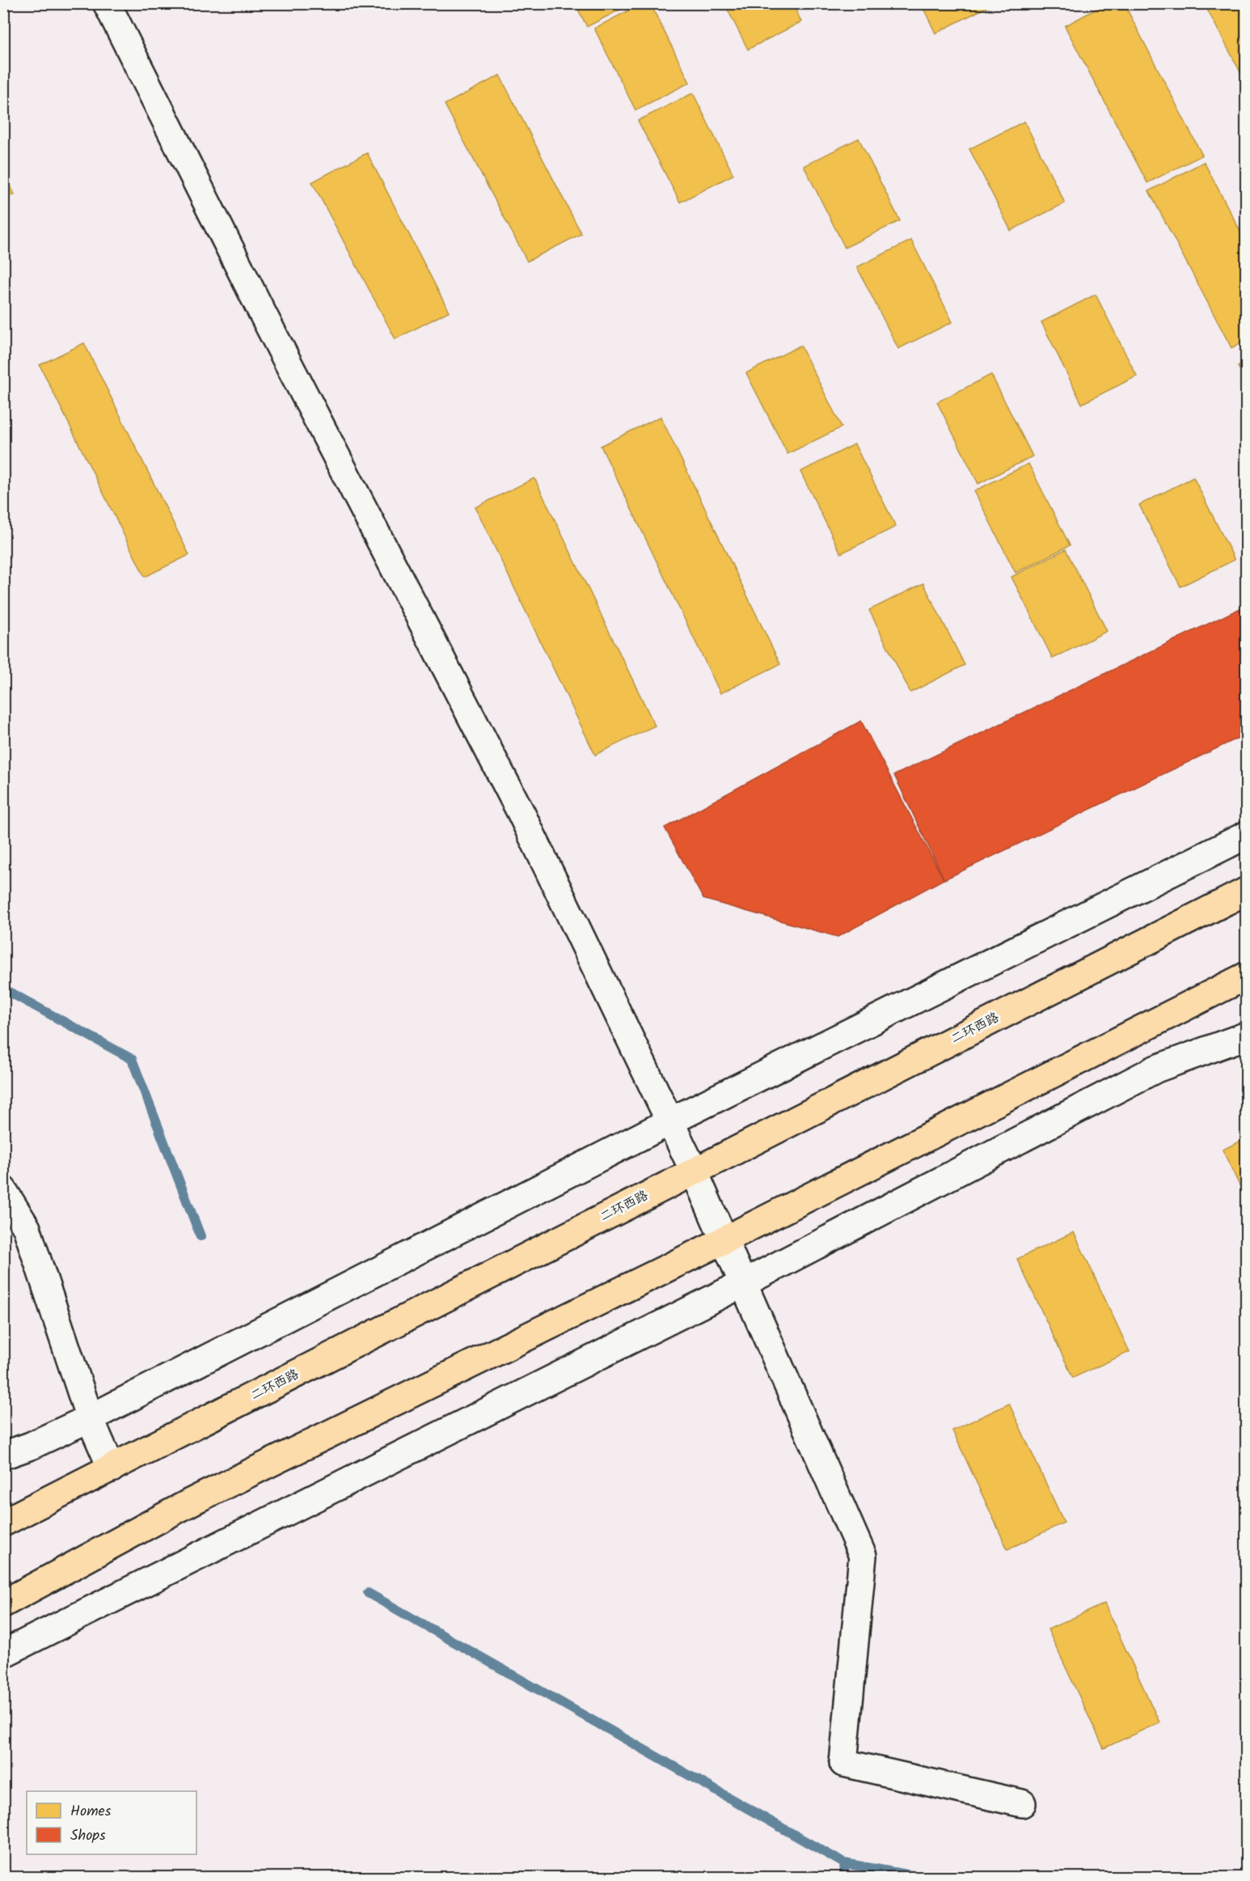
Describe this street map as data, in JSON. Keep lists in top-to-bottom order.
{
  "streets": {
    "main road": ["二环西路"]
  },
  "legend": ["Homes", "Shops"]
}
